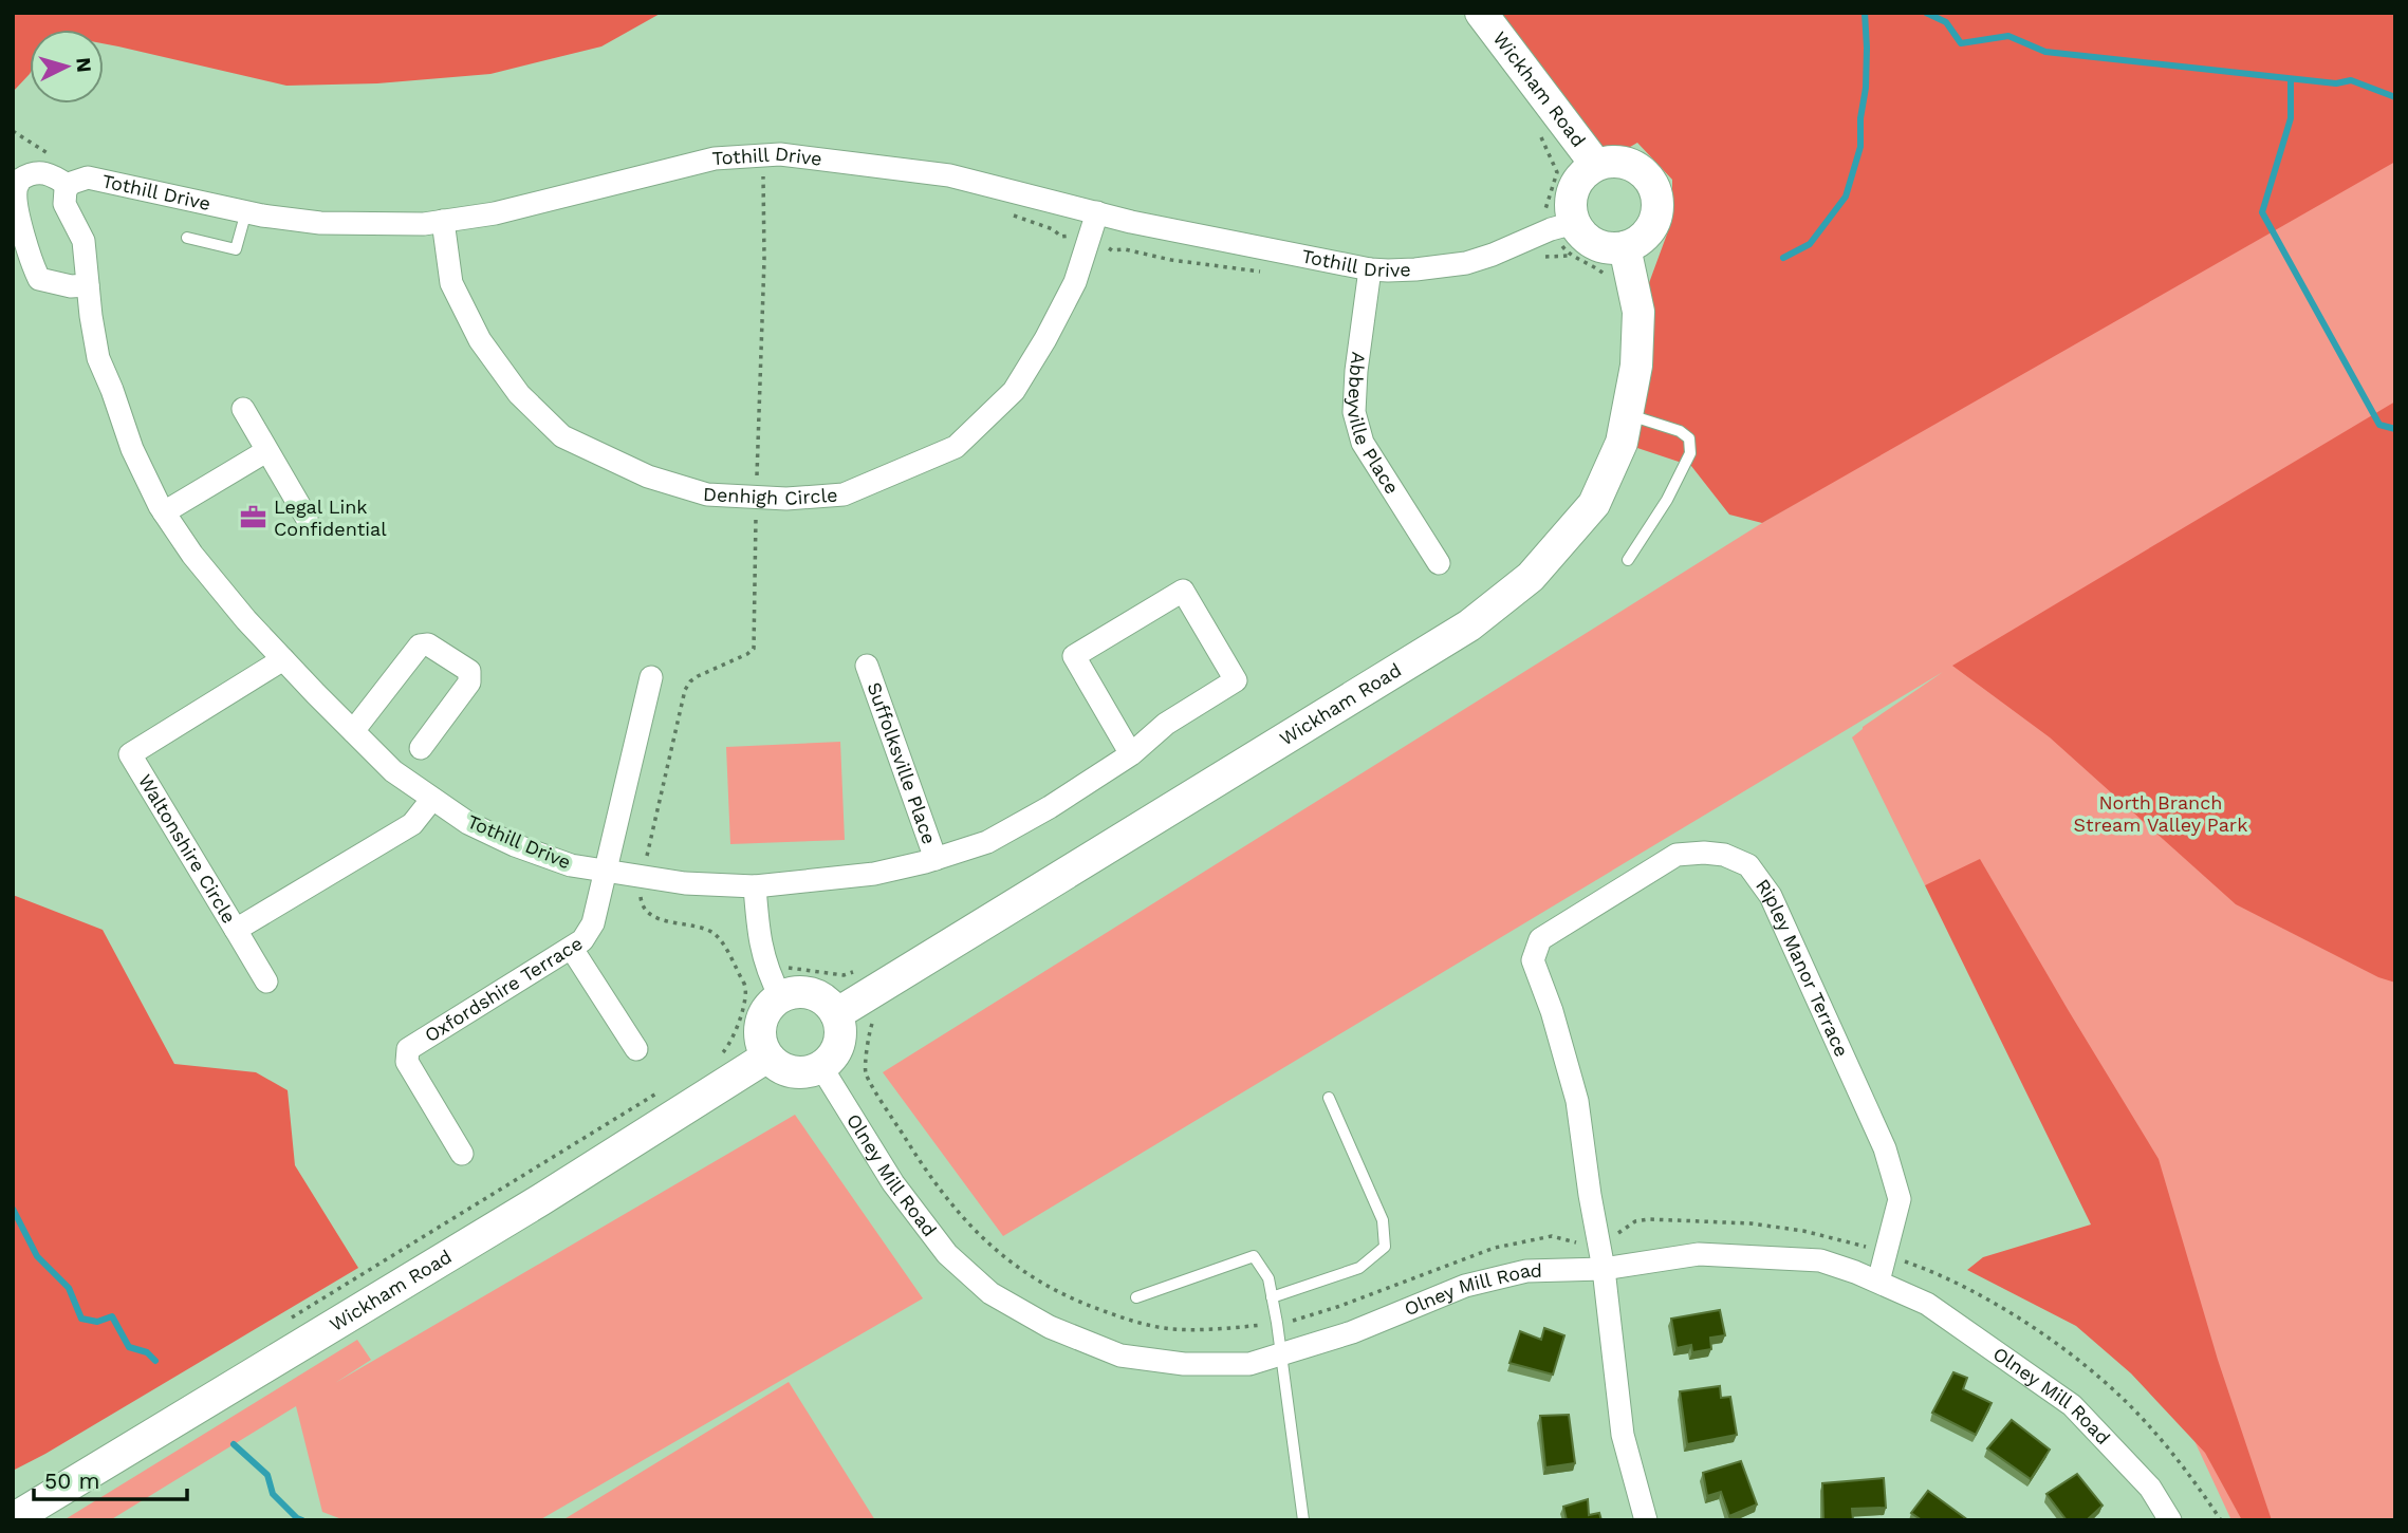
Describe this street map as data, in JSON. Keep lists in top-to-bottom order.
{
  "streets": {
    "street": [
      "Wickham Road",
      "Tothill Drive",
      "Abbeyville Place",
      "Denhigh Circle",
      "Suffolksville Place",
      "Waltonshire Circle",
      "Ripley Manor Terrace",
      "Oxfordshire Terrace",
      "Olney Mill Road"
    ]
  },
  "crossings": [
    ["Wickham Road", "Tothill Drive"],
    ["Wickham Road", "Olney Mill Road"],
    ["Tothill Drive", "Abbeyville Place"],
    ["Tothill Drive", "Denhigh Circle"],
    ["Tothill Drive", "Suffolksville Place"],
    ["Tothill Drive", "Waltonshire Circle"],
    ["Tothill Drive", "Oxfordshire Terrace"],
    ["Ripley Manor Terrace", "Olney Mill Road"]
  ],
  "parks": ["North Branch Stream Valley Park"],
  "places": {
    "office": ["Legal Link Confidential"]
  },
  "scale_bar": "50 m",
  "north": "right"
}
